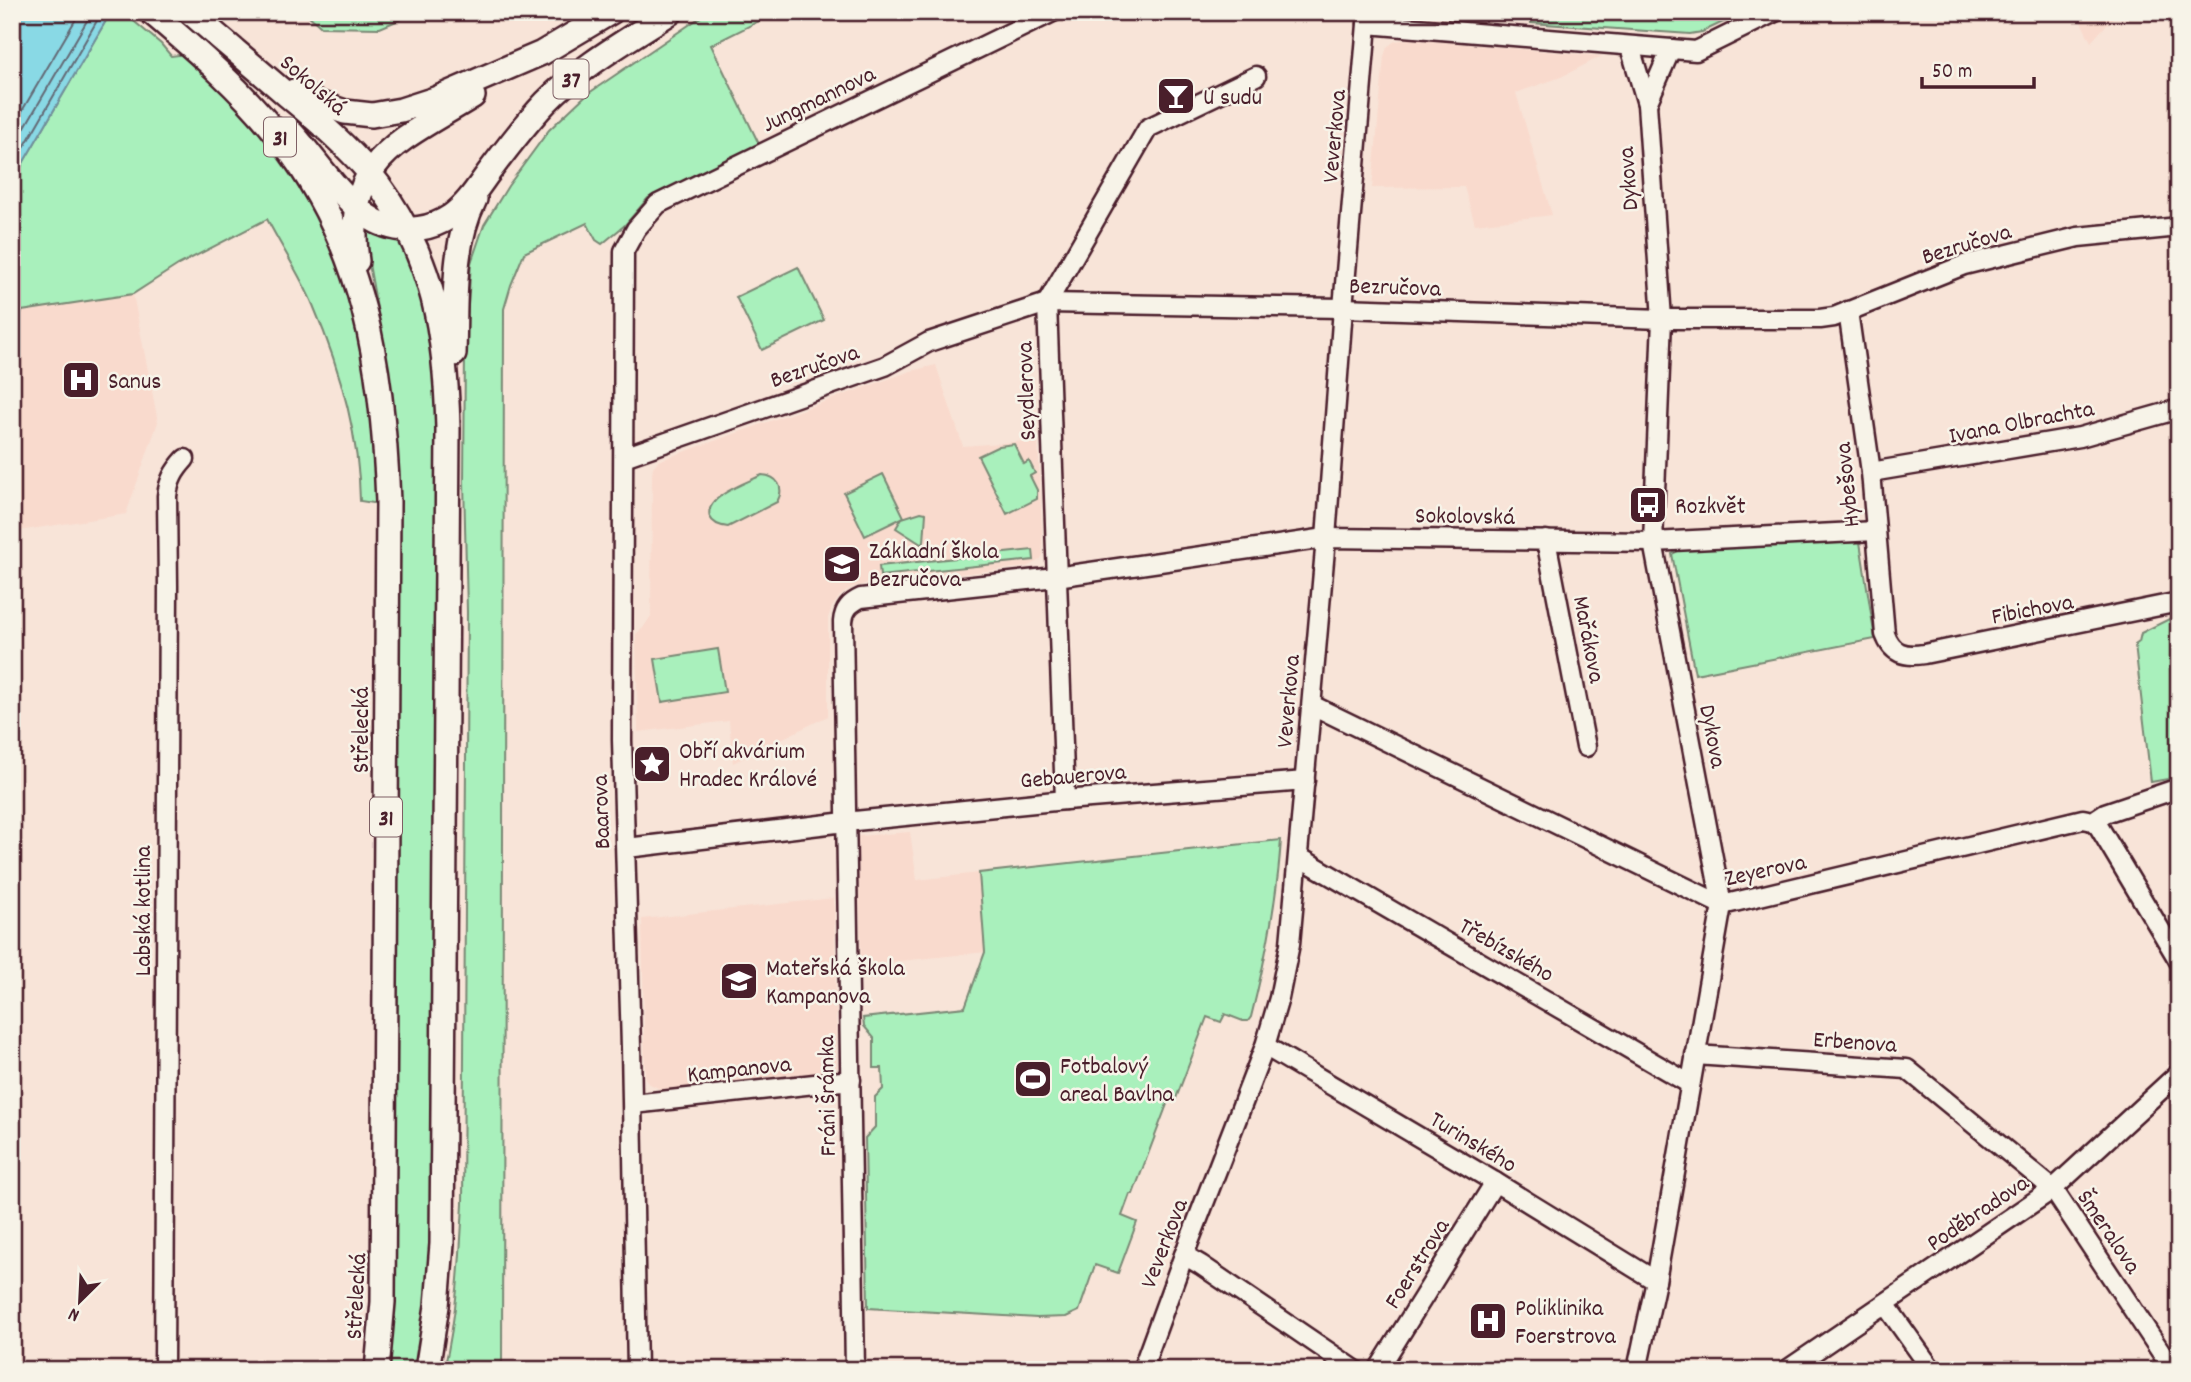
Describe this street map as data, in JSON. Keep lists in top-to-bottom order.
{
  "streets": {
    "main road": [
      "37",
      "Sokolská",
      "31",
      "Střelecká"
    ],
    "street": [
      "Jungmannova",
      "Veverkova",
      "Dykova",
      "Bezručova",
      "Seydlerova",
      "Ivana Olbrachta",
      "Hybešova",
      "Sokolovská",
      "Fibichova",
      "Mařákova",
      "Gebauerova",
      "Baarova",
      "Zeyerova",
      "Labská kotlina",
      "Třebízského",
      "Erbenova",
      "Kampanova",
      "Fráni Šrámka",
      "Turinského",
      "Poděbradova",
      "Šmeralova",
      "Foerstrova"
    ]
  },
  "crossings": [
    ["Sokolská", "31"],
    ["Jungmannova", "Baarova"],
    ["Veverkova", "Bezručova"],
    ["Veverkova", "Sokolovská"],
    ["Veverkova", "Gebauerova"],
    ["Veverkova", "Zeyerova"],
    ["Veverkova", "Třebízského"],
    ["Veverkova", "Turinského"],
    ["31", "Střelecká"],
    ["Dykova", "Bezručova"],
    ["Dykova", "Sokolovská"],
    ["Dykova", "Zeyerova"],
    ["Dykova", "Třebízského"],
    ["Dykova", "Erbenova"],
    ["Dykova", "Turinského"],
    ["Bezručova", "Seydlerova"],
    ["Bezručova", "Hybešova"],
    ["Bezručova", "Baarova"],
    ["Seydlerova", "Sokolovská"],
    ["Seydlerova", "Gebauerova"],
    ["Ivana Olbrachta", "Hybešova"],
    ["Hybešova", "Sokolovská"],
    ["Hybešova", "Fibichova"],
    ["Sokolovská", "Mařákova"],
    ["Gebauerova", "Baarova"],
    ["Gebauerova", "Fráni Šrámka"],
    ["Baarova", "Kampanova"],
    ["Erbenova", "Poděbradova"],
    ["Erbenova", "Šmeralova"],
    ["Kampanova", "Fráni Šrámka"],
    ["Turinského", "Foerstrova"],
    ["Poděbradova", "Šmeralova"]
  ],
  "places": {
    "bar": ["U sudu"],
    "hospital": ["Sanus", "Poliklinika Foerstrova"],
    "bus stop": ["Rozkvět"],
    "school or university": ["Základní škola Bezručova", "Mateřská škola Kampanova"],
    "place": ["Obří akvárium Hradec Králové"],
    "sports": ["Fotbalový areal Bavlna"]
  },
  "scale_bar": "50 m",
  "north": "bottom left"
}
